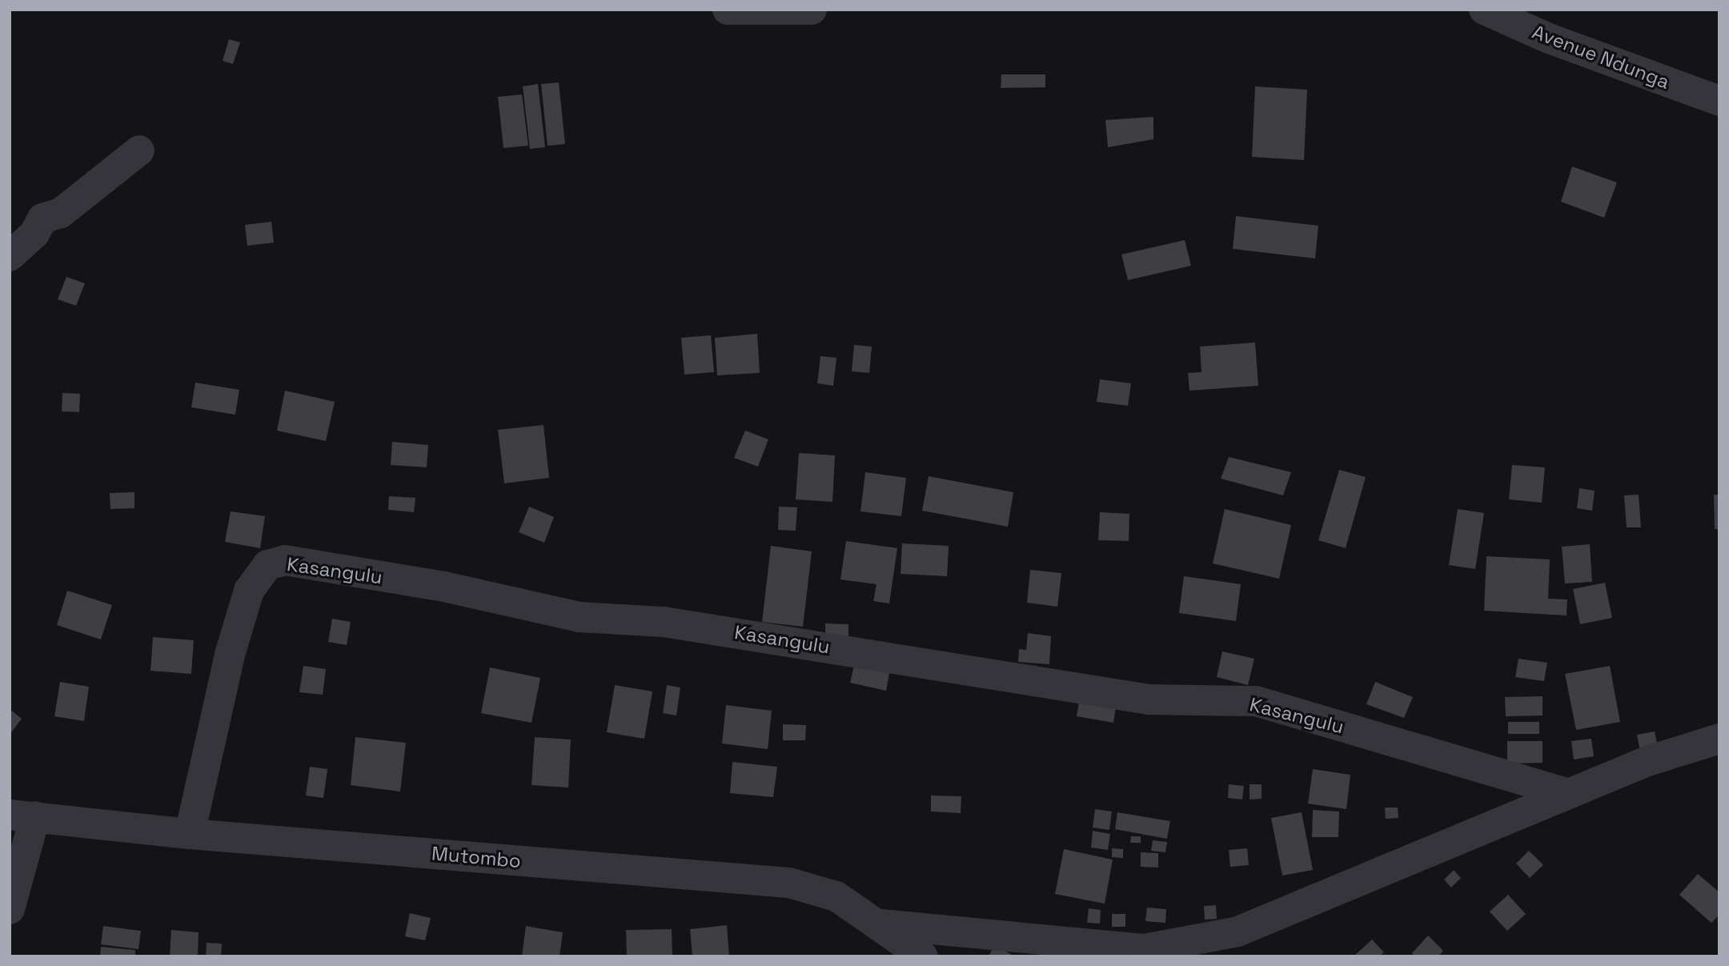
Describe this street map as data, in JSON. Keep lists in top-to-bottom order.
{
  "streets": {
    "street": ["Avenue Ndunga", "Kasangulu", "Mutombo"]
  },
  "crossings": [
    ["Kasangulu", "Mutombo"]
  ]
}
